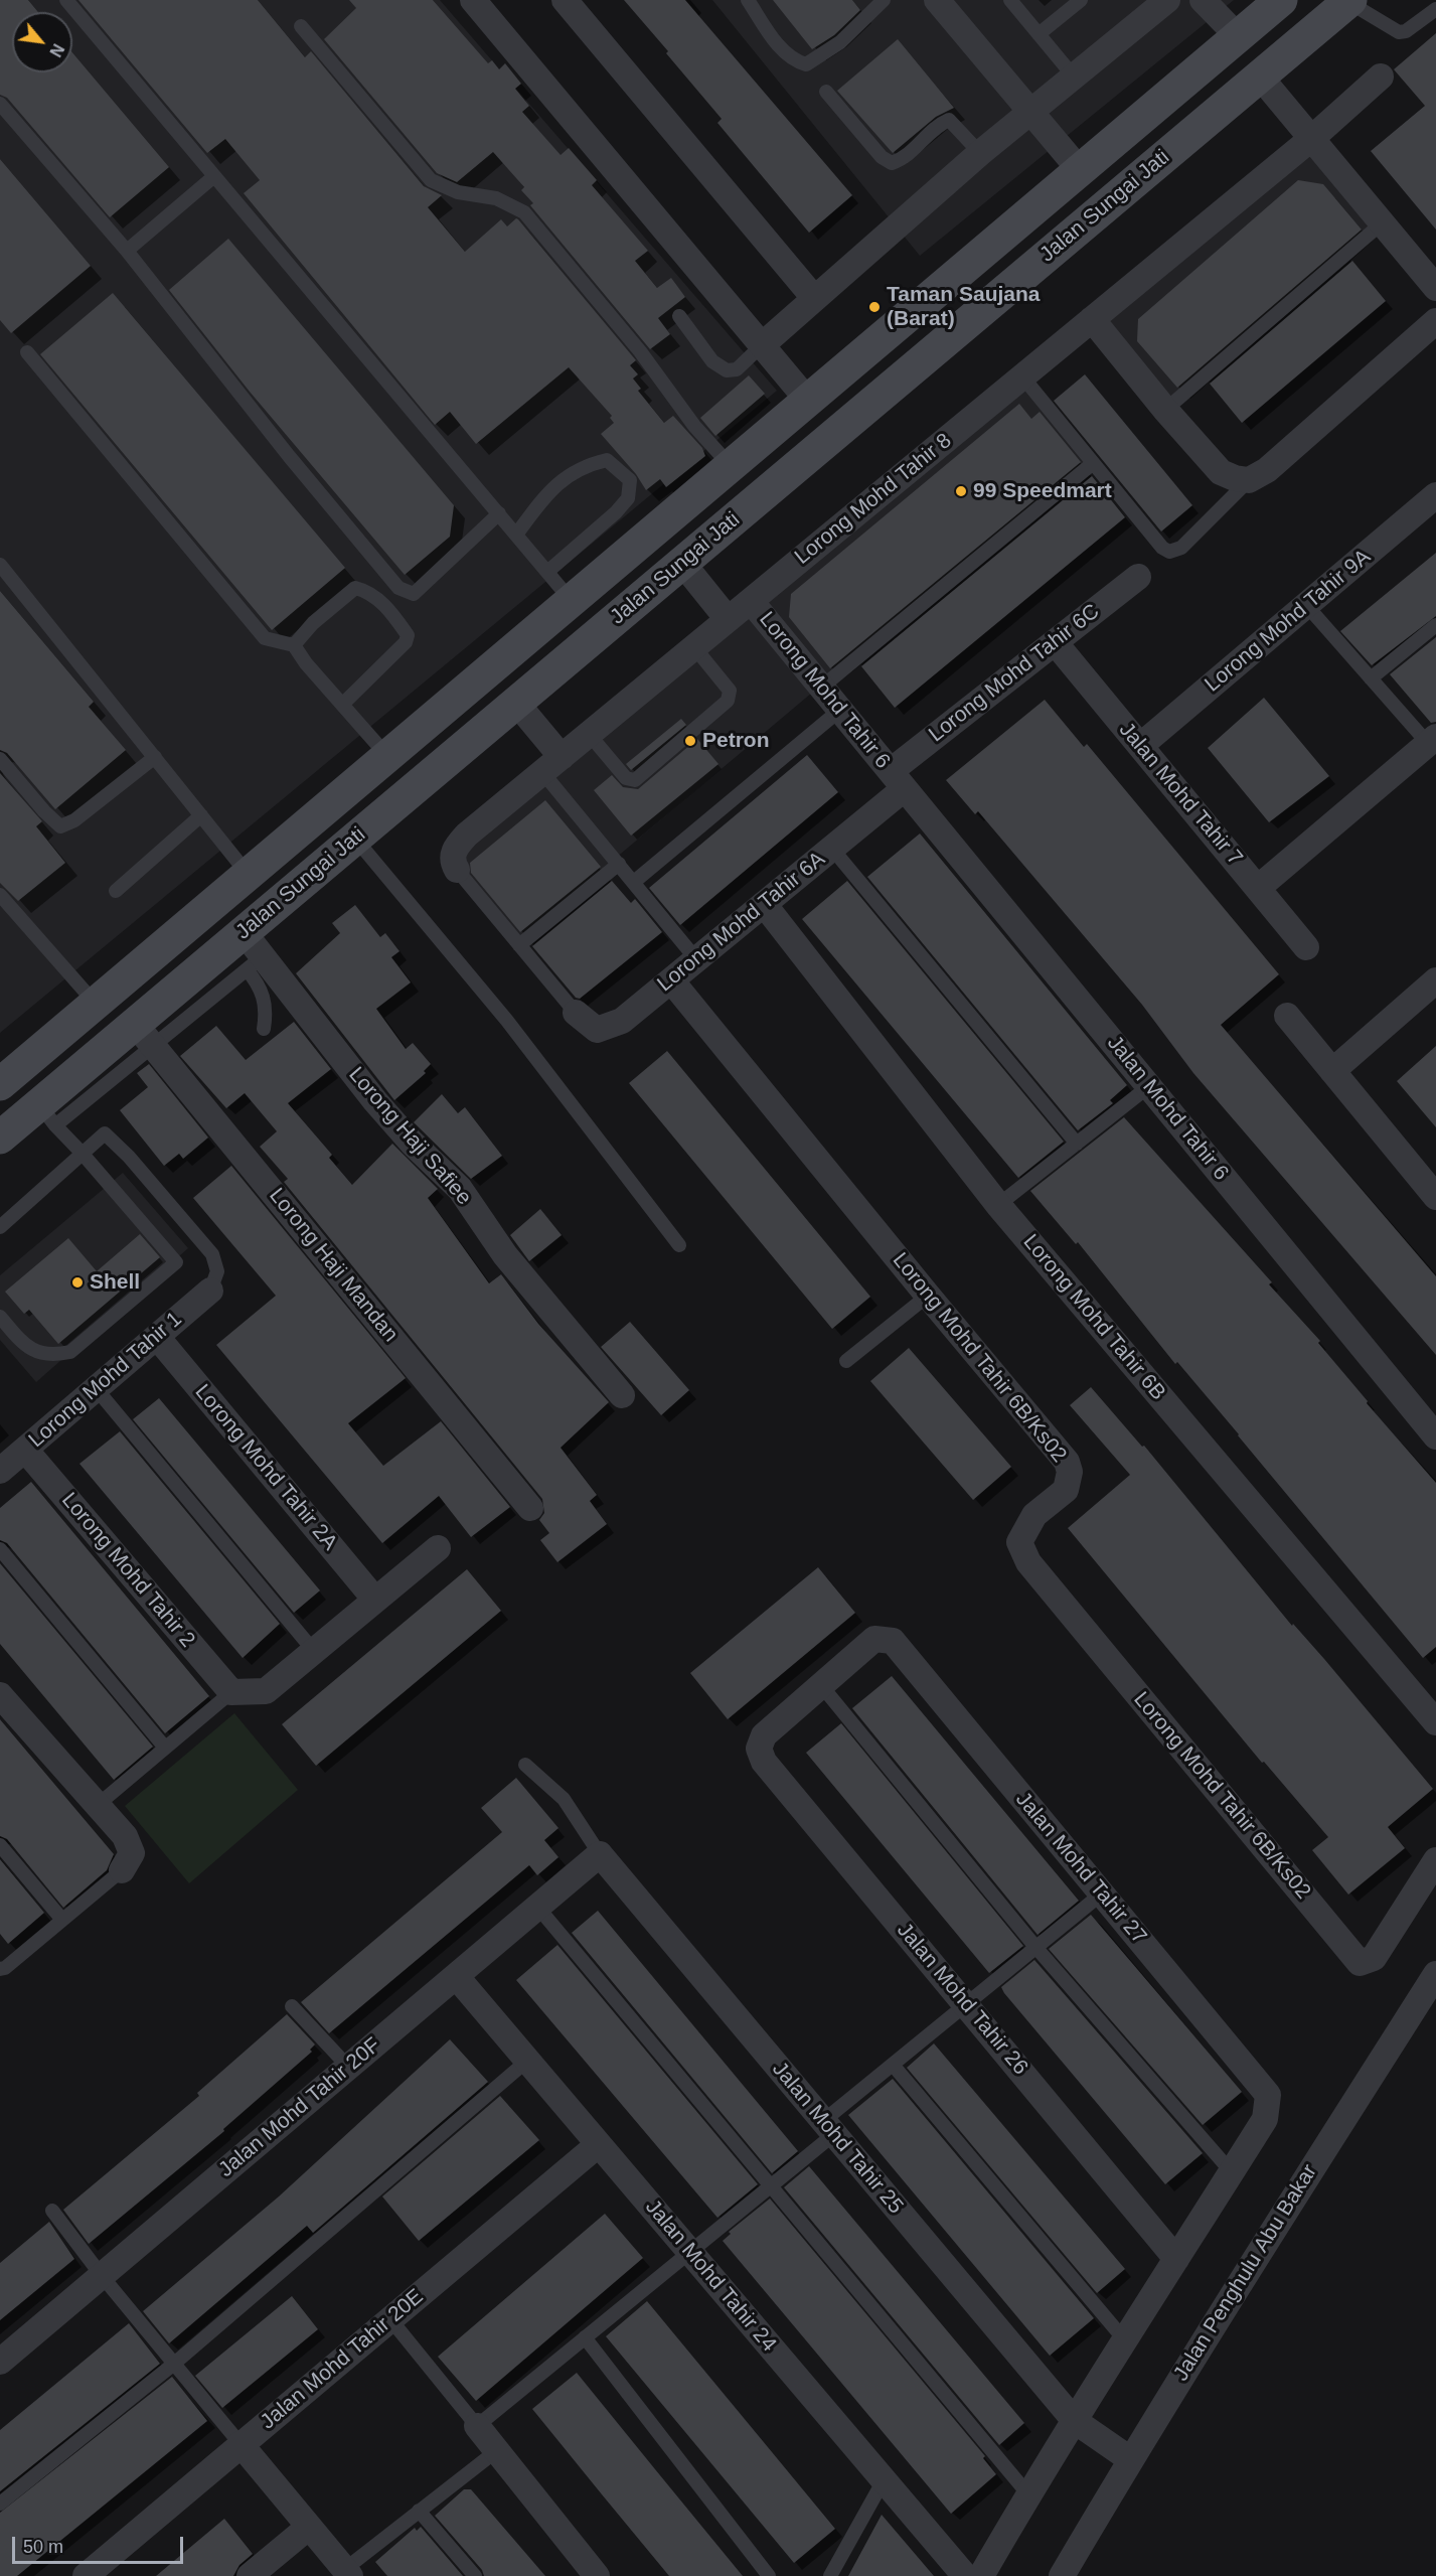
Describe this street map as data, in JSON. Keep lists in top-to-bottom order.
{
  "streets": {
    "main road": ["Jalan Sungai Jati"],
    "street": [
      "Lorong Mohd Tahir 8",
      "Lorong Mohd Tahir 9A",
      "Lorong Mohd Tahir 6C",
      "Lorong Mohd Tahir 6",
      "Jalan Mohd Tahir 7",
      "Lorong Mohd Tahir 6A",
      "Jalan Mohd Tahir 6",
      "Lorong Haji Safiee",
      "Lorong Haji Mandan",
      "Lorong Mohd Tahir 6B",
      "Lorong Mohd Tahir 6B/Ks02",
      "Lorong Mohd Tahir 1",
      "Lorong Mohd Tahir 2A",
      "Lorong Mohd Tahir 2",
      "Jalan Mohd Tahir 27",
      "Jalan Mohd Tahir 26",
      "Jalan Mohd Tahir 20F",
      "Jalan Mohd Tahir 25",
      "Jalan Penghulu Abu Bakar",
      "Jalan Mohd Tahir 24",
      "Jalan Mohd Tahir 20E"
    ]
  },
  "crossings": [
    ["Jalan Sungai Jati", "Lorong Haji Safiee"],
    ["Jalan Sungai Jati", "Lorong Haji Mandan"],
    ["Lorong Mohd Tahir 8", "Lorong Mohd Tahir 6"],
    ["Lorong Mohd Tahir 9A", "Jalan Mohd Tahir 7"],
    ["Lorong Mohd Tahir 6C", "Lorong Mohd Tahir 6"],
    ["Lorong Mohd Tahir 6C", "Jalan Mohd Tahir 7"],
    ["Lorong Mohd Tahir 6C", "Lorong Mohd Tahir 6A"],
    ["Lorong Mohd Tahir 6C", "Jalan Mohd Tahir 6"],
    ["Lorong Mohd Tahir 6", "Lorong Mohd Tahir 6A"],
    ["Lorong Mohd Tahir 6", "Jalan Mohd Tahir 6"],
    ["Lorong Mohd Tahir 6A", "Jalan Mohd Tahir 6"],
    ["Lorong Mohd Tahir 6A", "Lorong Mohd Tahir 6B"],
    ["Lorong Mohd Tahir 6A", "Lorong Mohd Tahir 6B/Ks02"],
    ["Lorong Mohd Tahir 1", "Lorong Mohd Tahir 2A"],
    ["Lorong Mohd Tahir 1", "Lorong Mohd Tahir 2"],
    ["Jalan Mohd Tahir 27", "Jalan Mohd Tahir 26"],
    ["Jalan Mohd Tahir 20F", "Jalan Mohd Tahir 25"],
    ["Jalan Mohd Tahir 20F", "Jalan Mohd Tahir 24"],
    ["Jalan Mohd Tahir 25", "Jalan Penghulu Abu Bakar"],
    ["Jalan Mohd Tahir 24", "Jalan Mohd Tahir 20E"]
  ],
  "places": [
    "Taman Saujana (Barat)",
    "99 Speedmart",
    "Petron",
    "Shell"
  ],
  "scale_bar": "50 m",
  "north": "bottom right"
}
